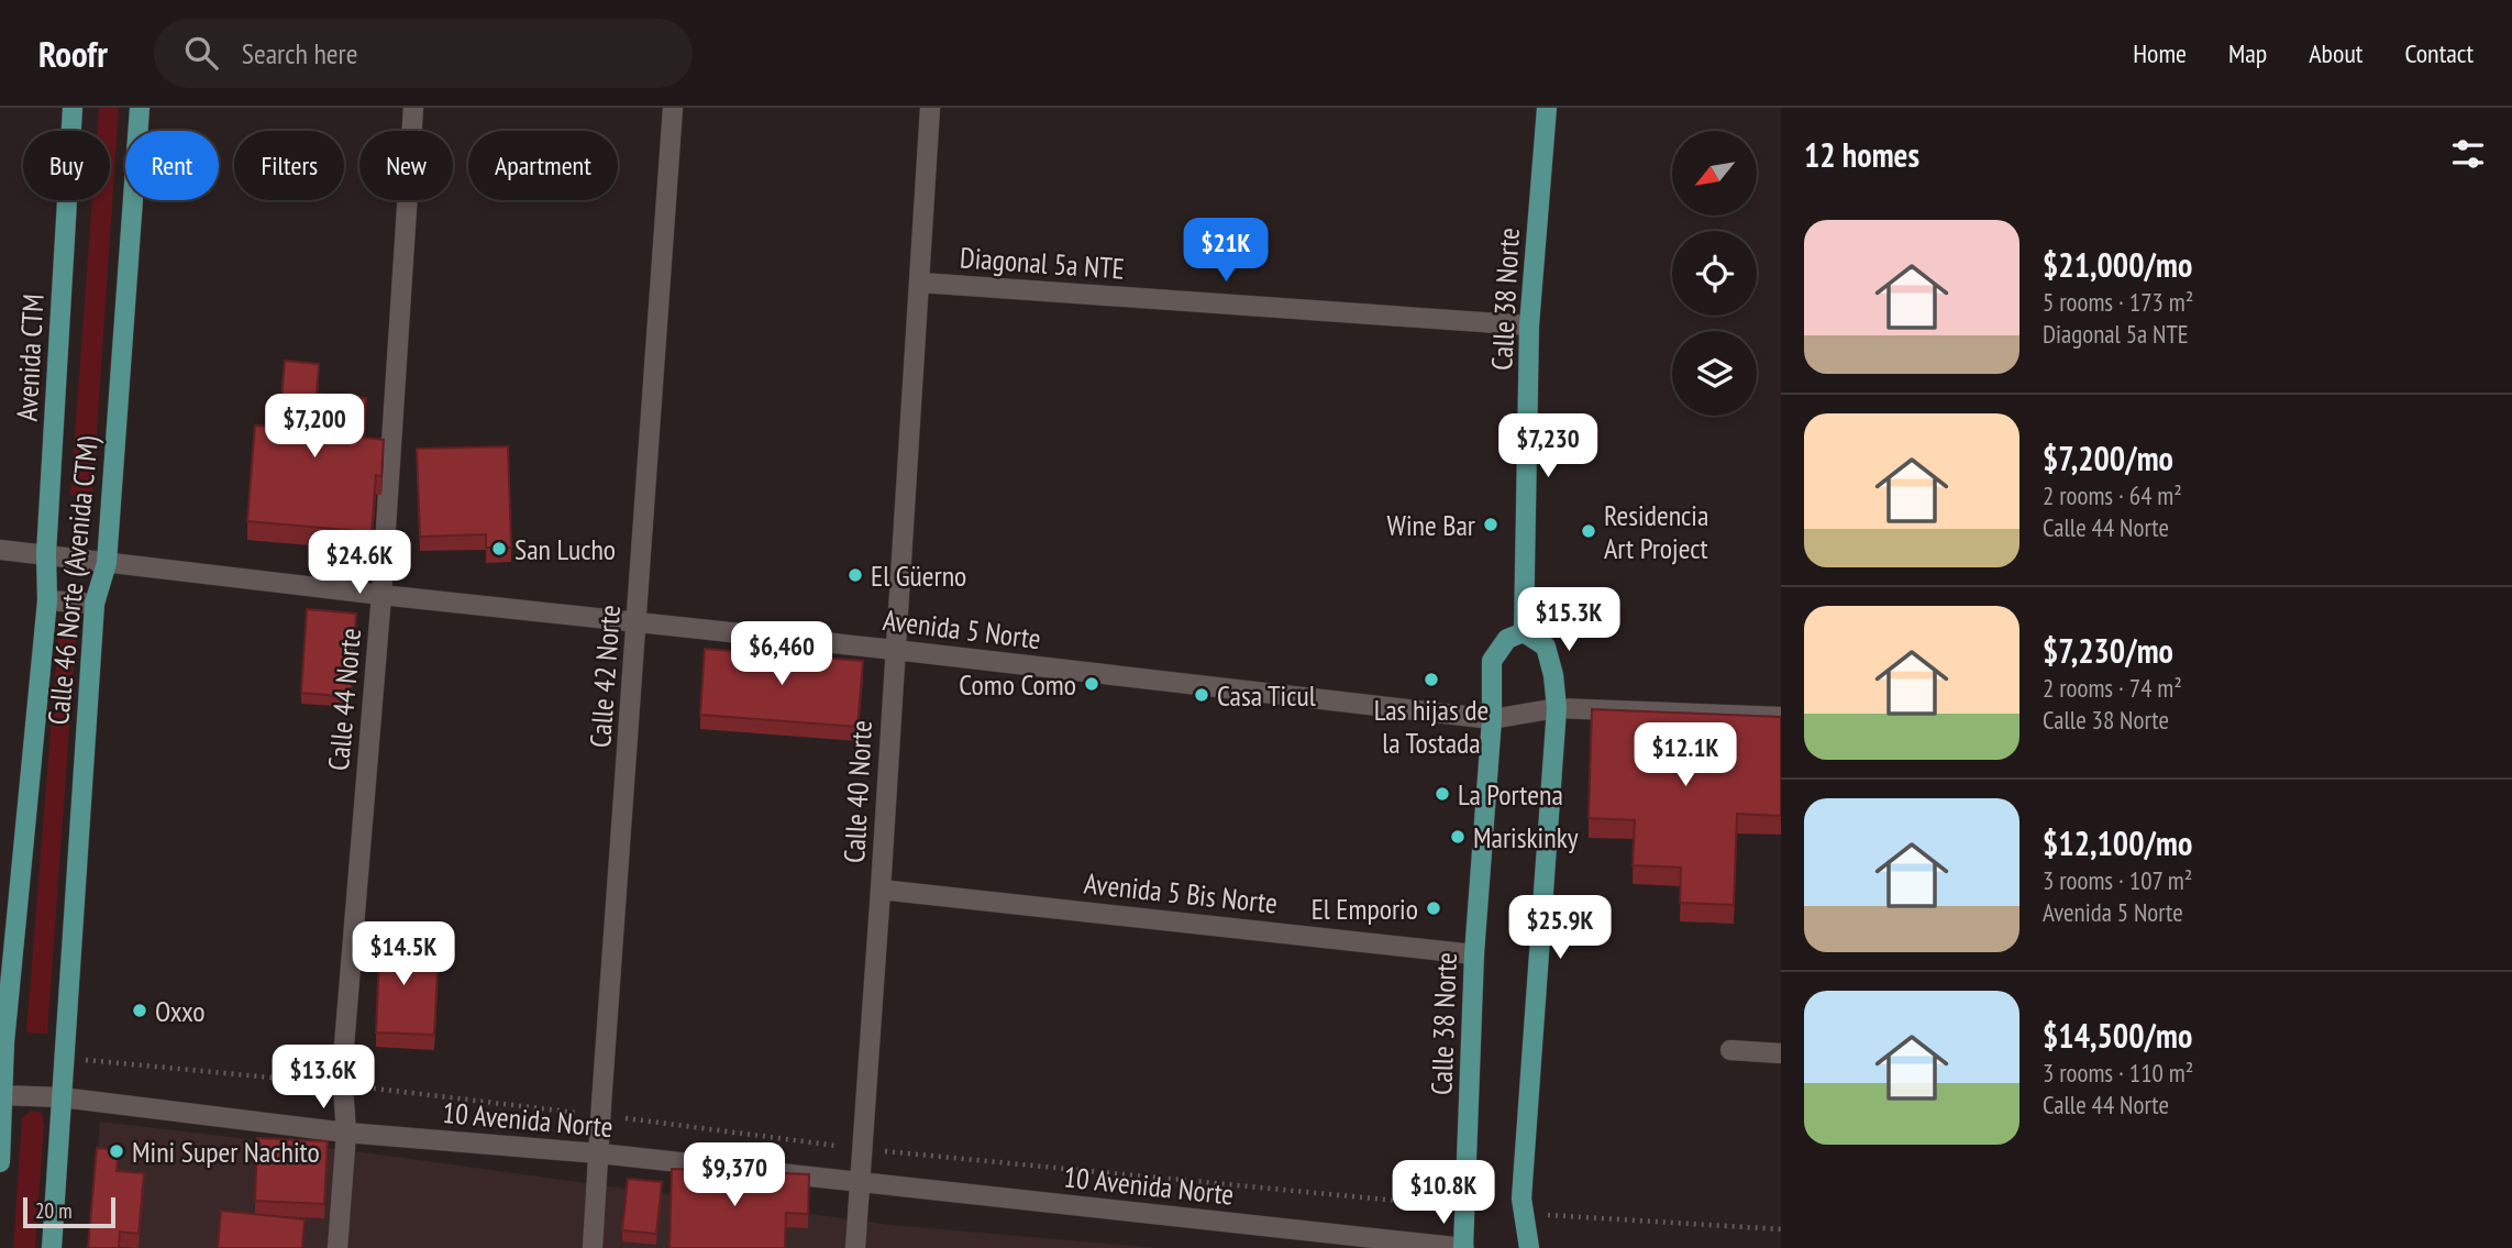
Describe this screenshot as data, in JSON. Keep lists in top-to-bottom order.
{
  "streets": {
    "main road": ["Calle 38 Norte", "Avenida CTM", "Calle 46 Norte (Avenida CTM)"],
    "street": [
      "Diagonal 5a NTE",
      "Avenida 5 Norte",
      "Calle 42 Norte",
      "Calle 44 Norte",
      "Calle 40 Norte",
      "Avenida 5 Bis Norte",
      "10 Avenida Norte"
    ]
  },
  "crossings": [
    ["Diagonal 5a NTE", "Calle 38 Norte"],
    ["Diagonal 5a NTE", "Calle 40 Norte"],
    ["Calle 38 Norte", "Avenida 5 Norte"],
    ["Calle 38 Norte", "Avenida 5 Bis Norte"],
    ["Calle 38 Norte", "10 Avenida Norte"],
    ["Avenida CTM", "Avenida 5 Norte"],
    ["Avenida CTM", "10 Avenida Norte"],
    ["Calle 46 Norte (Avenida CTM)", "Avenida 5 Norte"],
    ["Avenida 5 Norte", "Calle 42 Norte"],
    ["Avenida 5 Norte", "Calle 44 Norte"],
    ["Avenida 5 Norte", "Calle 40 Norte"],
    ["Calle 42 Norte", "10 Avenida Norte"],
    ["Calle 44 Norte", "10 Avenida Norte"],
    ["Calle 40 Norte", "Avenida 5 Bis Norte"],
    ["Calle 40 Norte", "10 Avenida Norte"]
  ],
  "places": [
    "Wine Bar",
    "Residencia Art Project",
    "San Lucho",
    "El Güerno",
    "Las hijas de la Tostada",
    "Como Como",
    "Casa Ticul",
    "La Portena",
    "Mariskinky",
    "El Emporio",
    "Oxxo",
    "Mini Super Nachito"
  ],
  "scale_bar": "20 m",
  "north": "bottom left",
  "page": {
    "header": "Roofr",
    "search": "Search here",
    "nav": [
      "Home",
      "Map",
      "About",
      "Contact"
    ],
    "heading": "12 homes",
    "chip": [
      "Buy",
      "Rent",
      "Filters",
      "New",
      "Apartment"
    ],
    "list": [
      {
        "name": "$21,000/mo",
        "note": "5 rooms · 173 m² · Diagonal 5a NTE"
      },
      {
        "name": "$7,200/mo",
        "note": "2 rooms · 64 m² · Calle 44 Norte"
      },
      {
        "name": "$7,230/mo",
        "note": "2 rooms · 74 m² · Calle 38 Norte"
      },
      {
        "name": "$12,100/mo",
        "note": "3 rooms · 107 m² · Avenida 5 Norte"
      },
      {
        "name": "$14,500/mo",
        "note": "3 rooms · 110 m² · Calle 44 Norte"
      }
    ],
    "price": [
      "$21K",
      "$7,200",
      "$7,230",
      "$24.6K",
      "$15.3K",
      "$6,460",
      "$12.1K",
      "$25.9K",
      "$14.5K",
      "$13.6K",
      "$9,370",
      "$10.8K"
    ],
    "scale": "20 m"
  }
}
